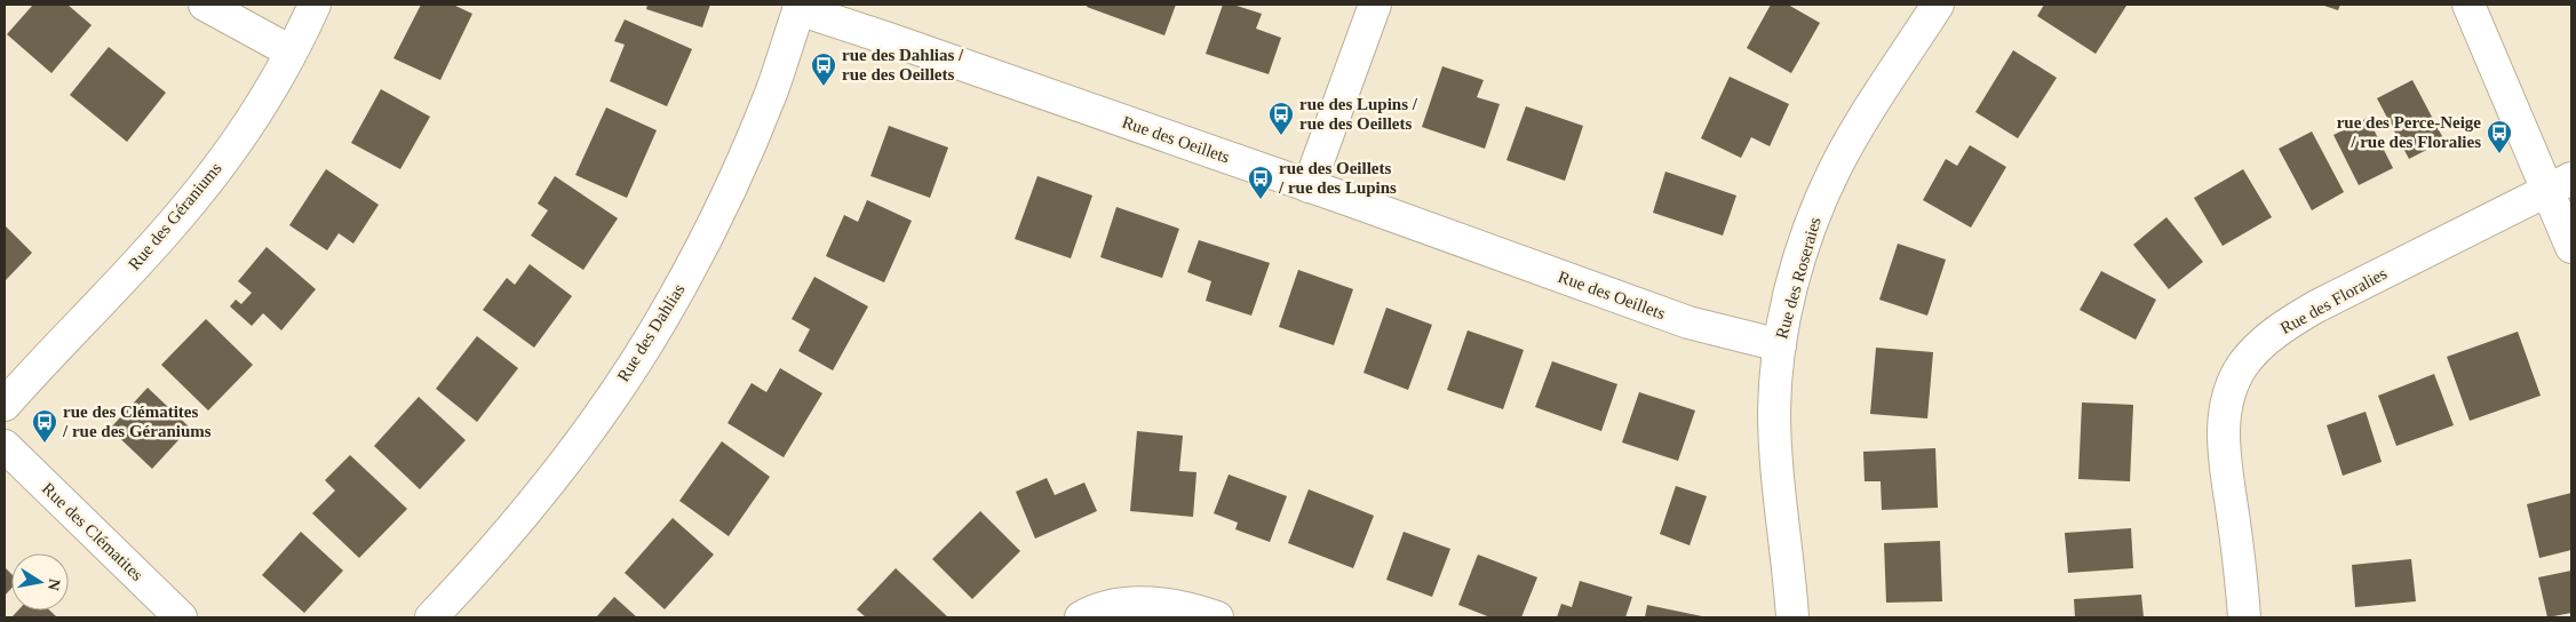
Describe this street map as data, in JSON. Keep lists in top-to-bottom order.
{
  "streets": {
    "street": [
      "Rue des Oeillets",
      "Rue des Géraniums",
      "Rue des Roseraies",
      "Rue des Floralies",
      "Rue des Dahlias",
      "Rue des Clématites"
    ]
  },
  "crossings": [
    ["Rue des Oeillets", "Rue des Roseraies"],
    ["Rue des Oeillets", "Rue des Dahlias"]
  ],
  "places": {
    "bus stop": [
      "rue des Dahlias / rue des Oeillets",
      "rue des Lupins / rue des Oeillets",
      "rue des Perce-Neige / rue des Floralies",
      "rue des Oeillets / rue des Lupins",
      "rue des Clématites / rue des Géraniums"
    ]
  },
  "north": "right"
}
